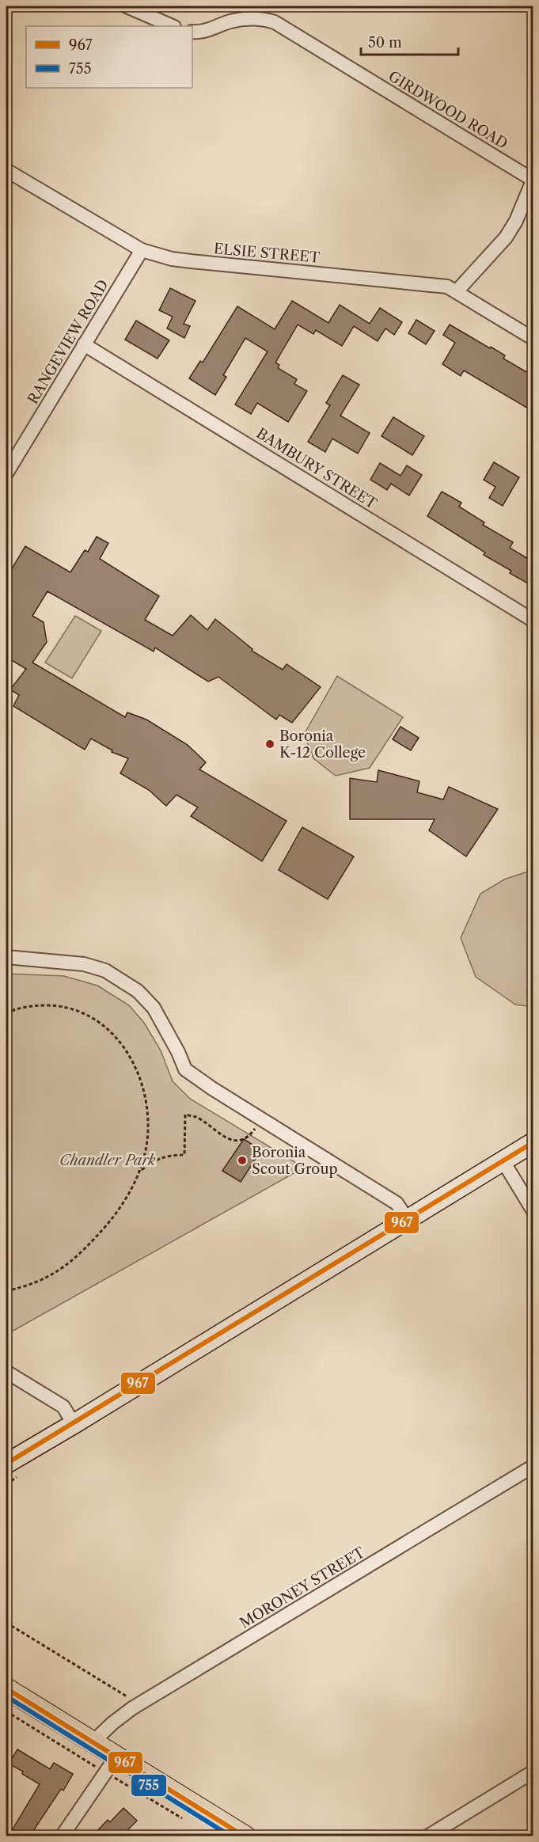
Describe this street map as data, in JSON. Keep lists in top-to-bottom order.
{
  "streets": {
    "street": [
      "GIRDWOOD ROAD",
      "ELSIE STREET",
      "RANGEVIEW ROAD",
      "BAMBURY STREET",
      "MORONEY STREET"
    ]
  },
  "crossings": [
    ["ELSIE STREET", "RANGEVIEW ROAD"],
    ["RANGEVIEW ROAD", "BAMBURY STREET"]
  ],
  "parks": ["Chandler Park"],
  "places": ["Boronia K-12 College", "Boronia Scout Group"],
  "lines": ["transit line 967", "transit line 755"],
  "legend": ["967", "755"],
  "scale_bar": "50 m"
}
